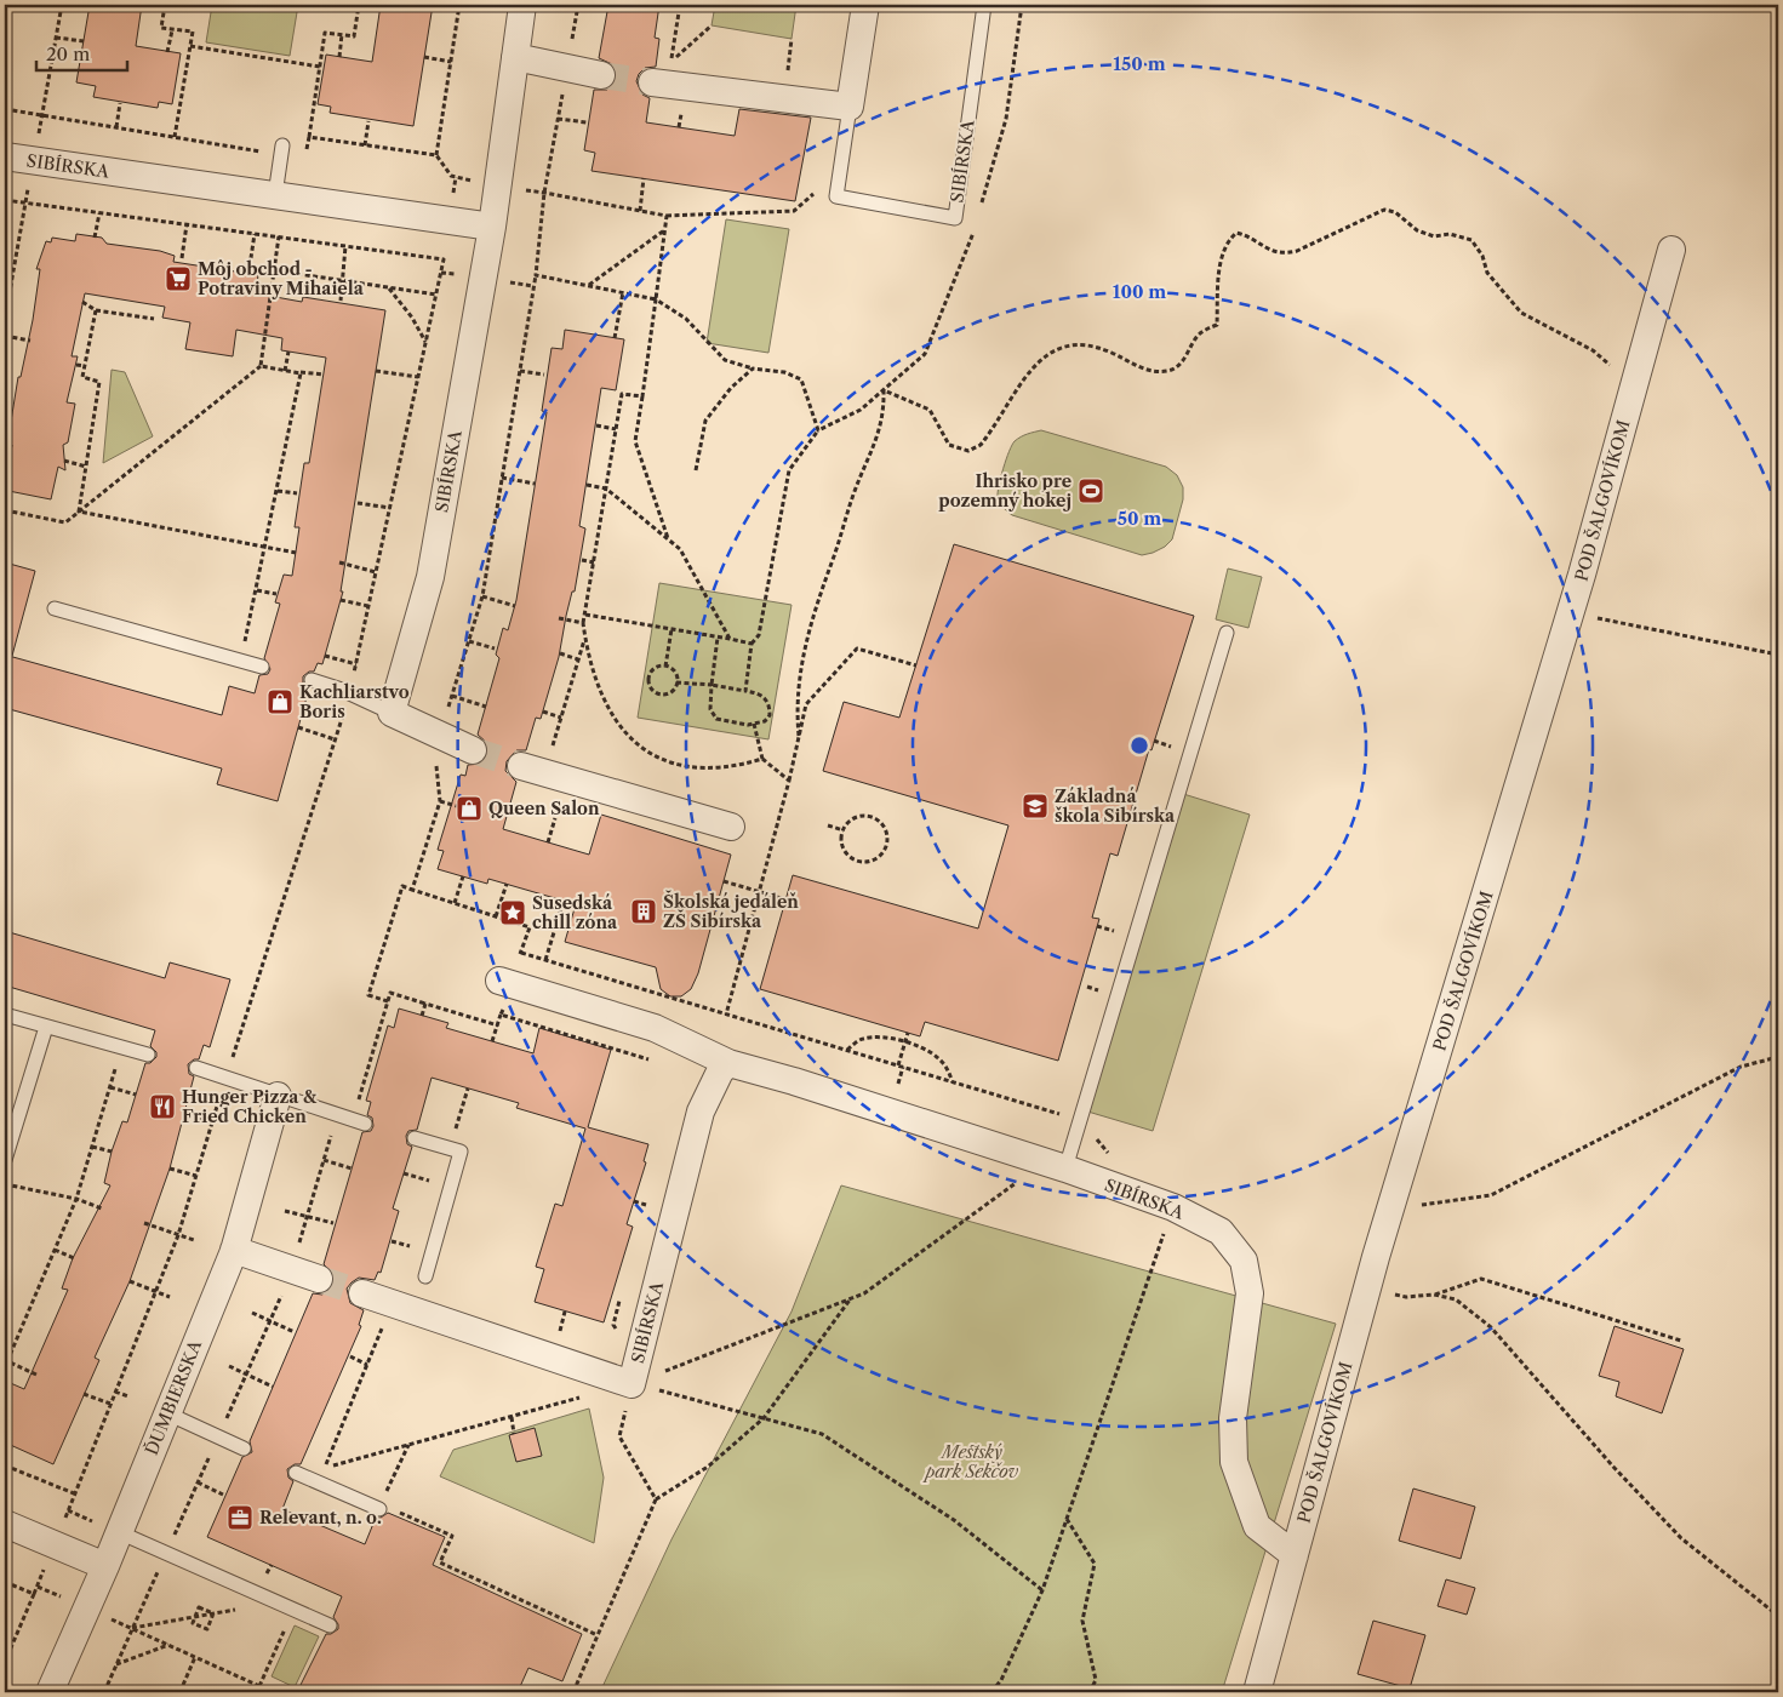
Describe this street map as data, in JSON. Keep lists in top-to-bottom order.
{
  "streets": {
    "street": ["SIBÍRSKA", "POD ŠALGOVÍKOM", "ĎUMBIERSKA"]
  },
  "crossings": [
    ["SIBÍRSKA", "POD ŠALGOVÍKOM"]
  ],
  "parks": ["Mestský park Sekčov"],
  "places": {
    "supermarket": ["Môj obchod - Potraviny Mihaiela"],
    "sports": ["Ihrisko pre pozemný hokej"],
    "shop": ["Kachliarstvo Boris", "Queen Salon"],
    "school or university": ["Základná škola Sibírska"],
    "building": ["Školská jedáleň ZŠ Sibírska"],
    "place": ["Susedská chill zóna"],
    "restaurant": ["Hunger Pizza & Fried Chicken"],
    "office": ["Relevant, n. o."]
  },
  "scale_bar": "20 m",
  "rings": ["150 m", "100 m", "50 m"]
}
